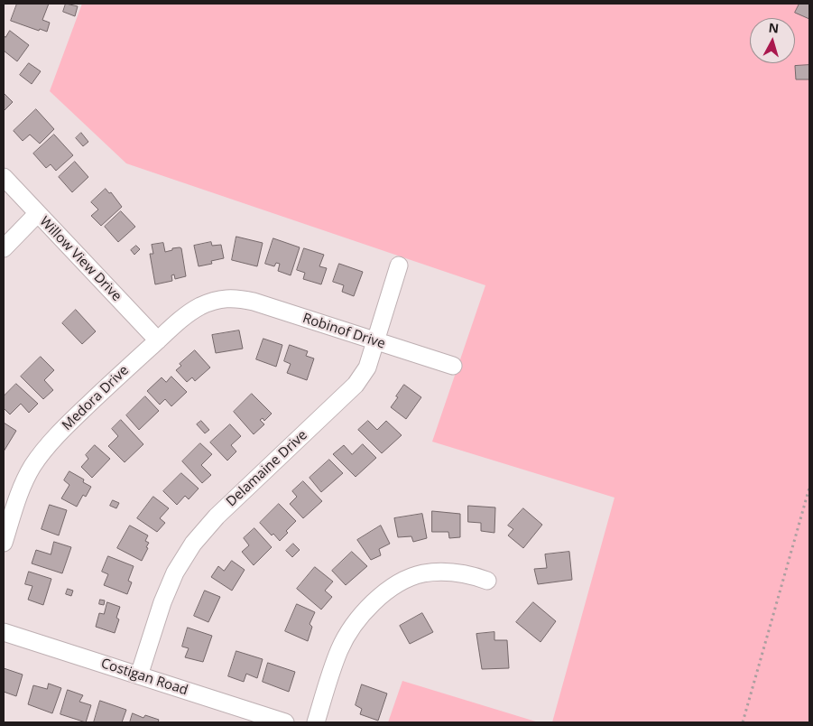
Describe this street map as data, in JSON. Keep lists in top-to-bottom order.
{
  "streets": {
    "street": [
      "Willow View Drive",
      "Robinof Drive",
      "Medora Drive",
      "Delamaine Drive",
      "Costigan Road"
    ]
  },
  "crossings": [
    ["Willow View Drive", "Medora Drive"],
    ["Robinof Drive", "Medora Drive"],
    ["Robinof Drive", "Delamaine Drive"],
    ["Delamaine Drive", "Costigan Road"]
  ],
  "north": "top"
}
